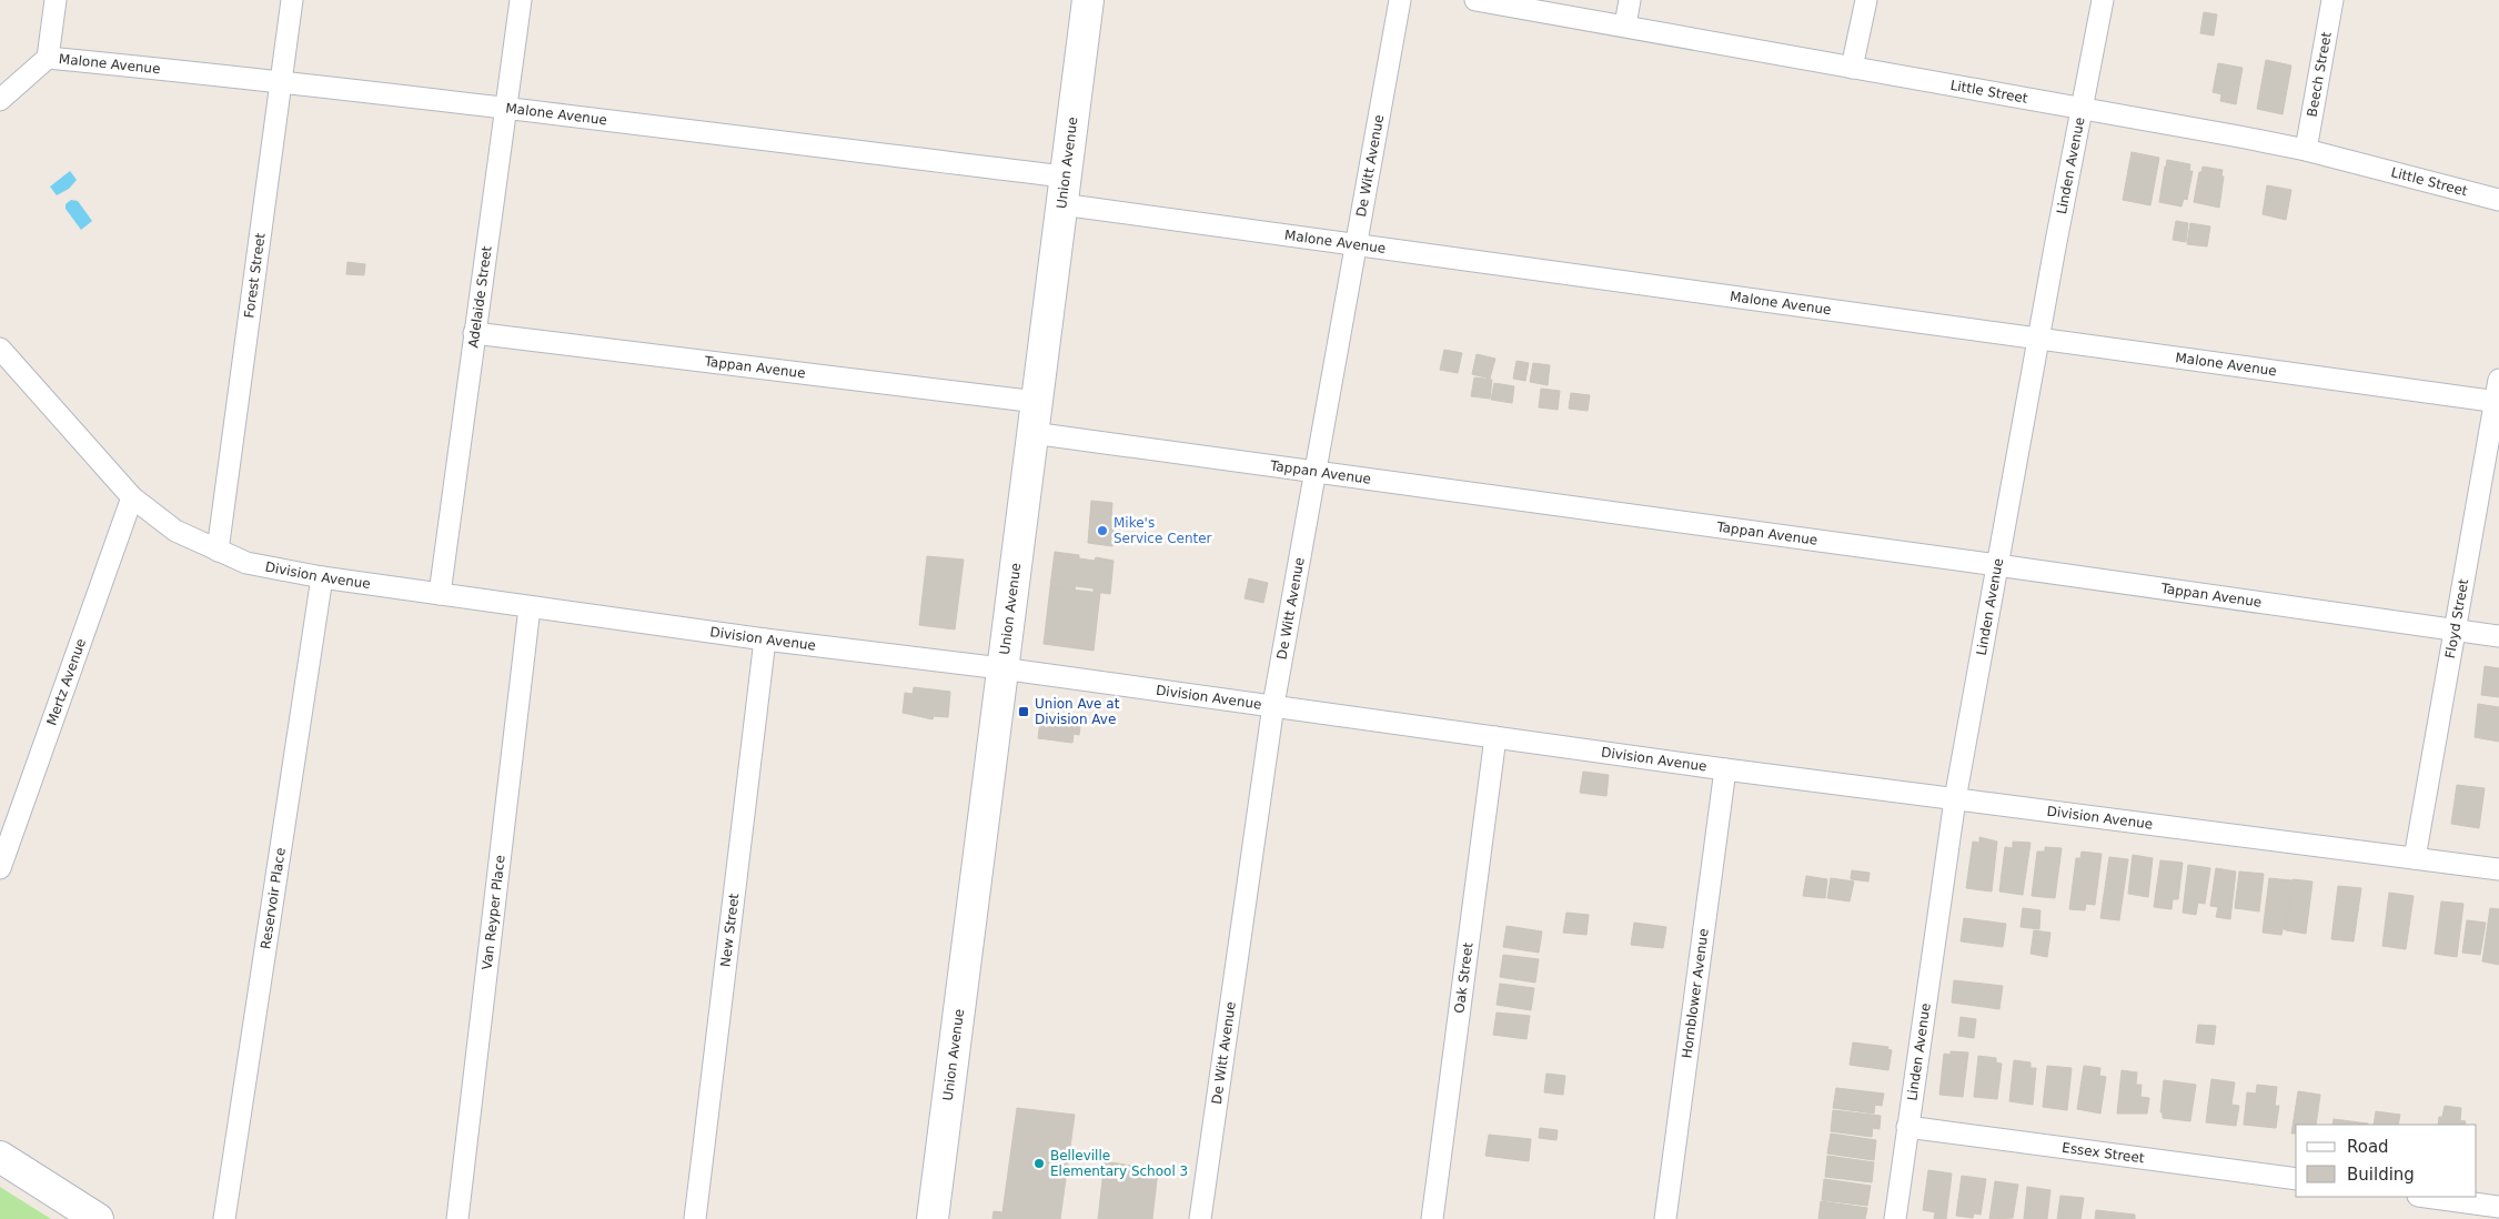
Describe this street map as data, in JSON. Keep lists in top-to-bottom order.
{
  "streets": {
    "street": [
      "Malone Avenue",
      "Beech Street",
      "Little Street",
      "Union Avenue",
      "De Witt Avenue",
      "Linden Avenue",
      "Forest Street",
      "Adelaide Street",
      "Tappan Avenue",
      "Division Avenue",
      "Floyd Street",
      "Mertz Avenue",
      "Reservoir Place",
      "Van Reyper Place",
      "New Street",
      "Oak Street",
      "Hornblower Avenue",
      "Essex Street"
    ]
  },
  "crossings": [
    ["Malone Avenue", "Union Avenue"],
    ["Malone Avenue", "De Witt Avenue"],
    ["Malone Avenue", "Linden Avenue"],
    ["Malone Avenue", "Forest Street"],
    ["Malone Avenue", "Adelaide Street"],
    ["Malone Avenue", "Floyd Street"],
    ["Beech Street", "Little Street"],
    ["Little Street", "Linden Avenue"],
    ["Union Avenue", "Tappan Avenue"],
    ["Union Avenue", "Division Avenue"],
    ["De Witt Avenue", "Tappan Avenue"],
    ["De Witt Avenue", "Division Avenue"],
    ["Linden Avenue", "Tappan Avenue"],
    ["Linden Avenue", "Division Avenue"],
    ["Linden Avenue", "Essex Street"],
    ["Forest Street", "Division Avenue"],
    ["Adelaide Street", "Tappan Avenue"],
    ["Adelaide Street", "Division Avenue"],
    ["Tappan Avenue", "Floyd Street"],
    ["Division Avenue", "Floyd Street"],
    ["Division Avenue", "Mertz Avenue"],
    ["Division Avenue", "Reservoir Place"],
    ["Division Avenue", "Van Reyper Place"],
    ["Division Avenue", "New Street"],
    ["Division Avenue", "Oak Street"],
    ["Division Avenue", "Hornblower Avenue"]
  ],
  "places": {
    "other": ["Mike's Service Center", "Belleville Elementary School 3"],
    "transit": ["Union Ave at Division Ave"]
  },
  "legend": ["Road", "Building"]
}
